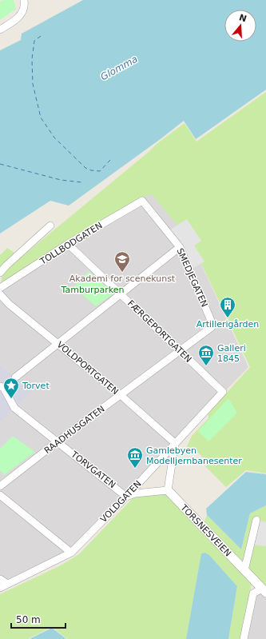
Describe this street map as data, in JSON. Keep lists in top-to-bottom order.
{
  "streets": {
    "street": [
      "TOLLBODGATEN",
      "SMEDJEGATEN",
      "FÆRGEPORTGATEN",
      "VOLDPORTGATEN",
      "RAADHUSGATEN",
      "TORVGATEN",
      "VOLDGATEN",
      "TORSNESVEIEN"
    ]
  },
  "crossings": [
    ["TOLLBODGATEN", "SMEDJEGATEN"],
    ["TOLLBODGATEN", "FÆRGEPORTGATEN"],
    ["SMEDJEGATEN", "FÆRGEPORTGATEN"],
    ["SMEDJEGATEN", "RAADHUSGATEN"],
    ["FÆRGEPORTGATEN", "RAADHUSGATEN"],
    ["FÆRGEPORTGATEN", "VOLDGATEN"],
    ["VOLDPORTGATEN", "RAADHUSGATEN"],
    ["VOLDPORTGATEN", "VOLDGATEN"],
    ["RAADHUSGATEN", "TORVGATEN"],
    ["TORVGATEN", "VOLDGATEN"]
  ],
  "water": ["Glomma"],
  "parks": ["Tamburparken"],
  "places": {
    "school or university": ["Akademi for scenekunst"],
    "building": ["Artillerigården"],
    "museum": ["Galleri 1845", "Gamlebyen Modelljernbanesenter"],
    "place": ["Torvet"]
  },
  "scale_bar": "50 m",
  "north": "top"
}
